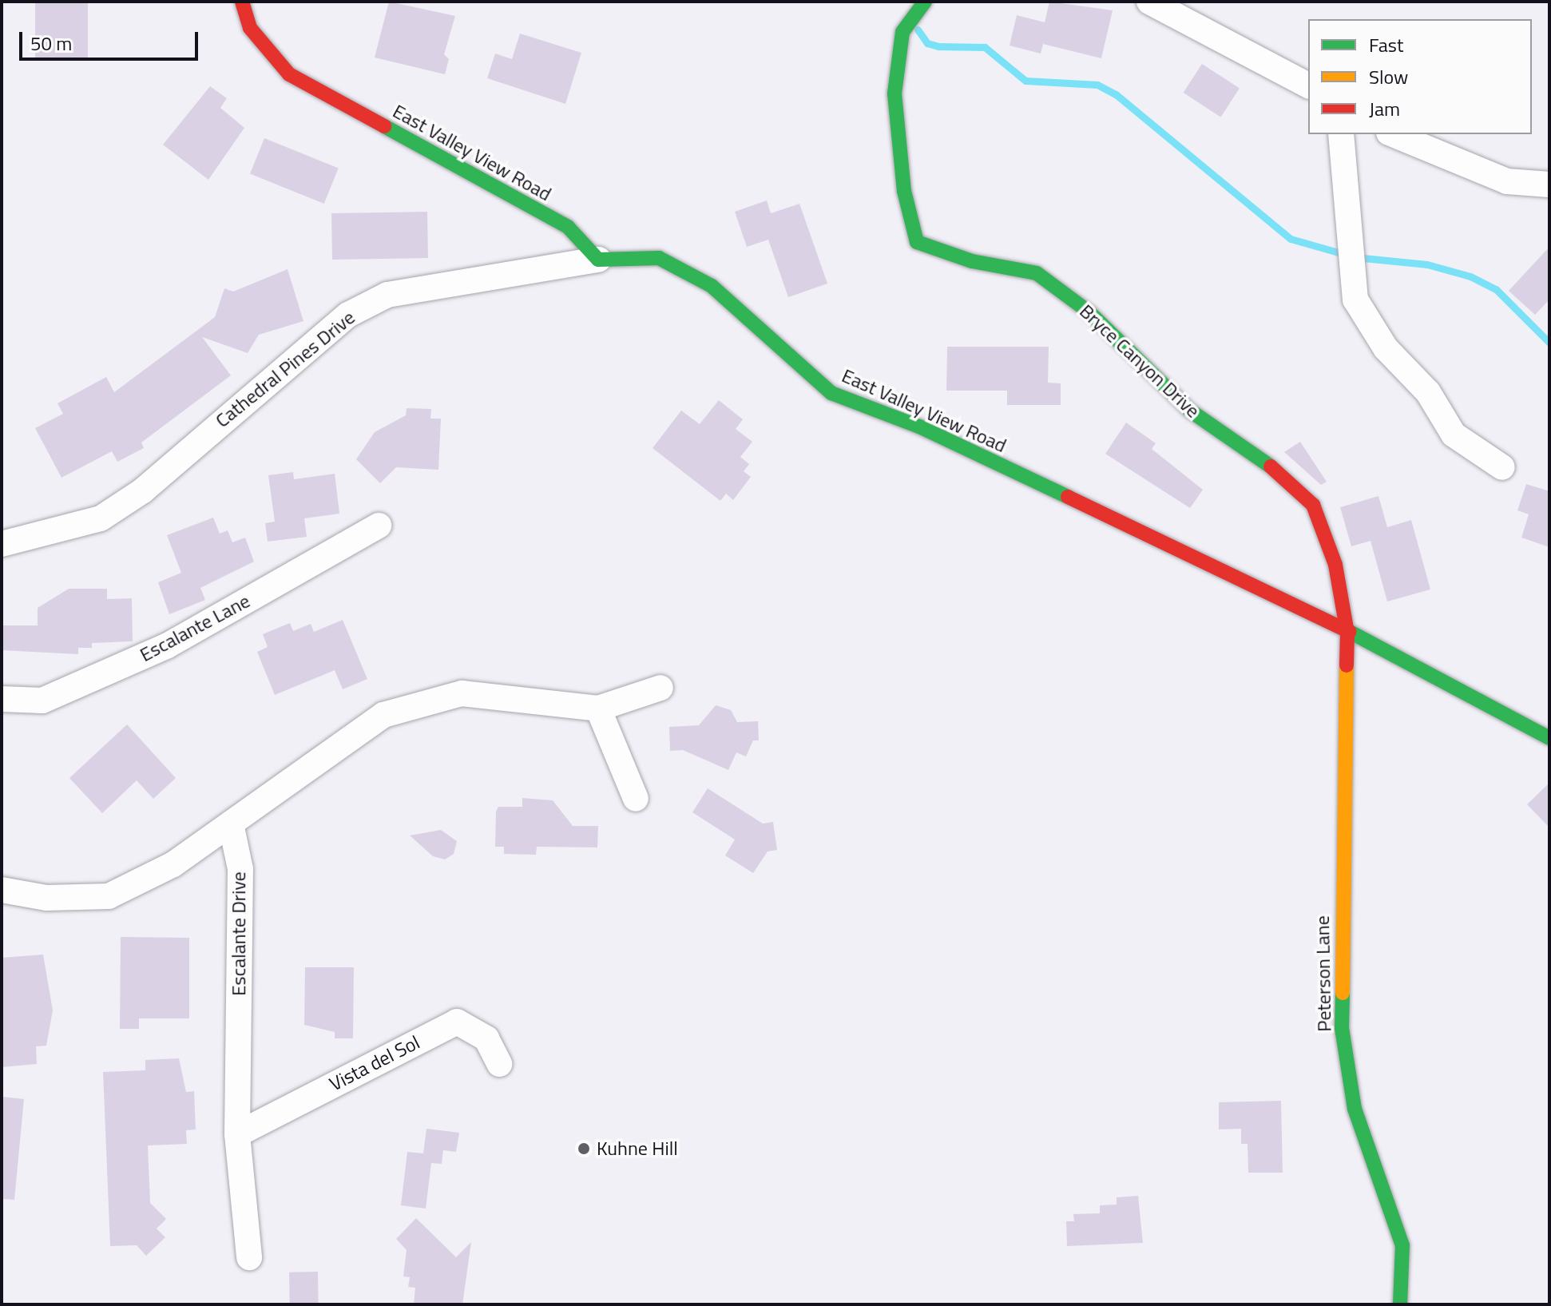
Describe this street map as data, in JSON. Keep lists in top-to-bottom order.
{
  "streets": {
    "street": [
      "East Valley View Road",
      "Bryce Canyon Drive",
      "Cathedral Pines Drive",
      "Escalante Lane",
      "Escalante Drive",
      "Peterson Lane",
      "Vista del Sol"
    ]
  },
  "crossings": [
    ["East Valley View Road", "Bryce Canyon Drive"],
    ["East Valley View Road", "Cathedral Pines Drive"],
    ["East Valley View Road", "Peterson Lane"],
    ["Bryce Canyon Drive", "Peterson Lane"],
    ["Escalante Drive", "Vista del Sol"]
  ],
  "places": ["Kuhne Hill"],
  "legend": ["Fast", "Slow", "Jam"],
  "scale_bar": "50 m"
}
